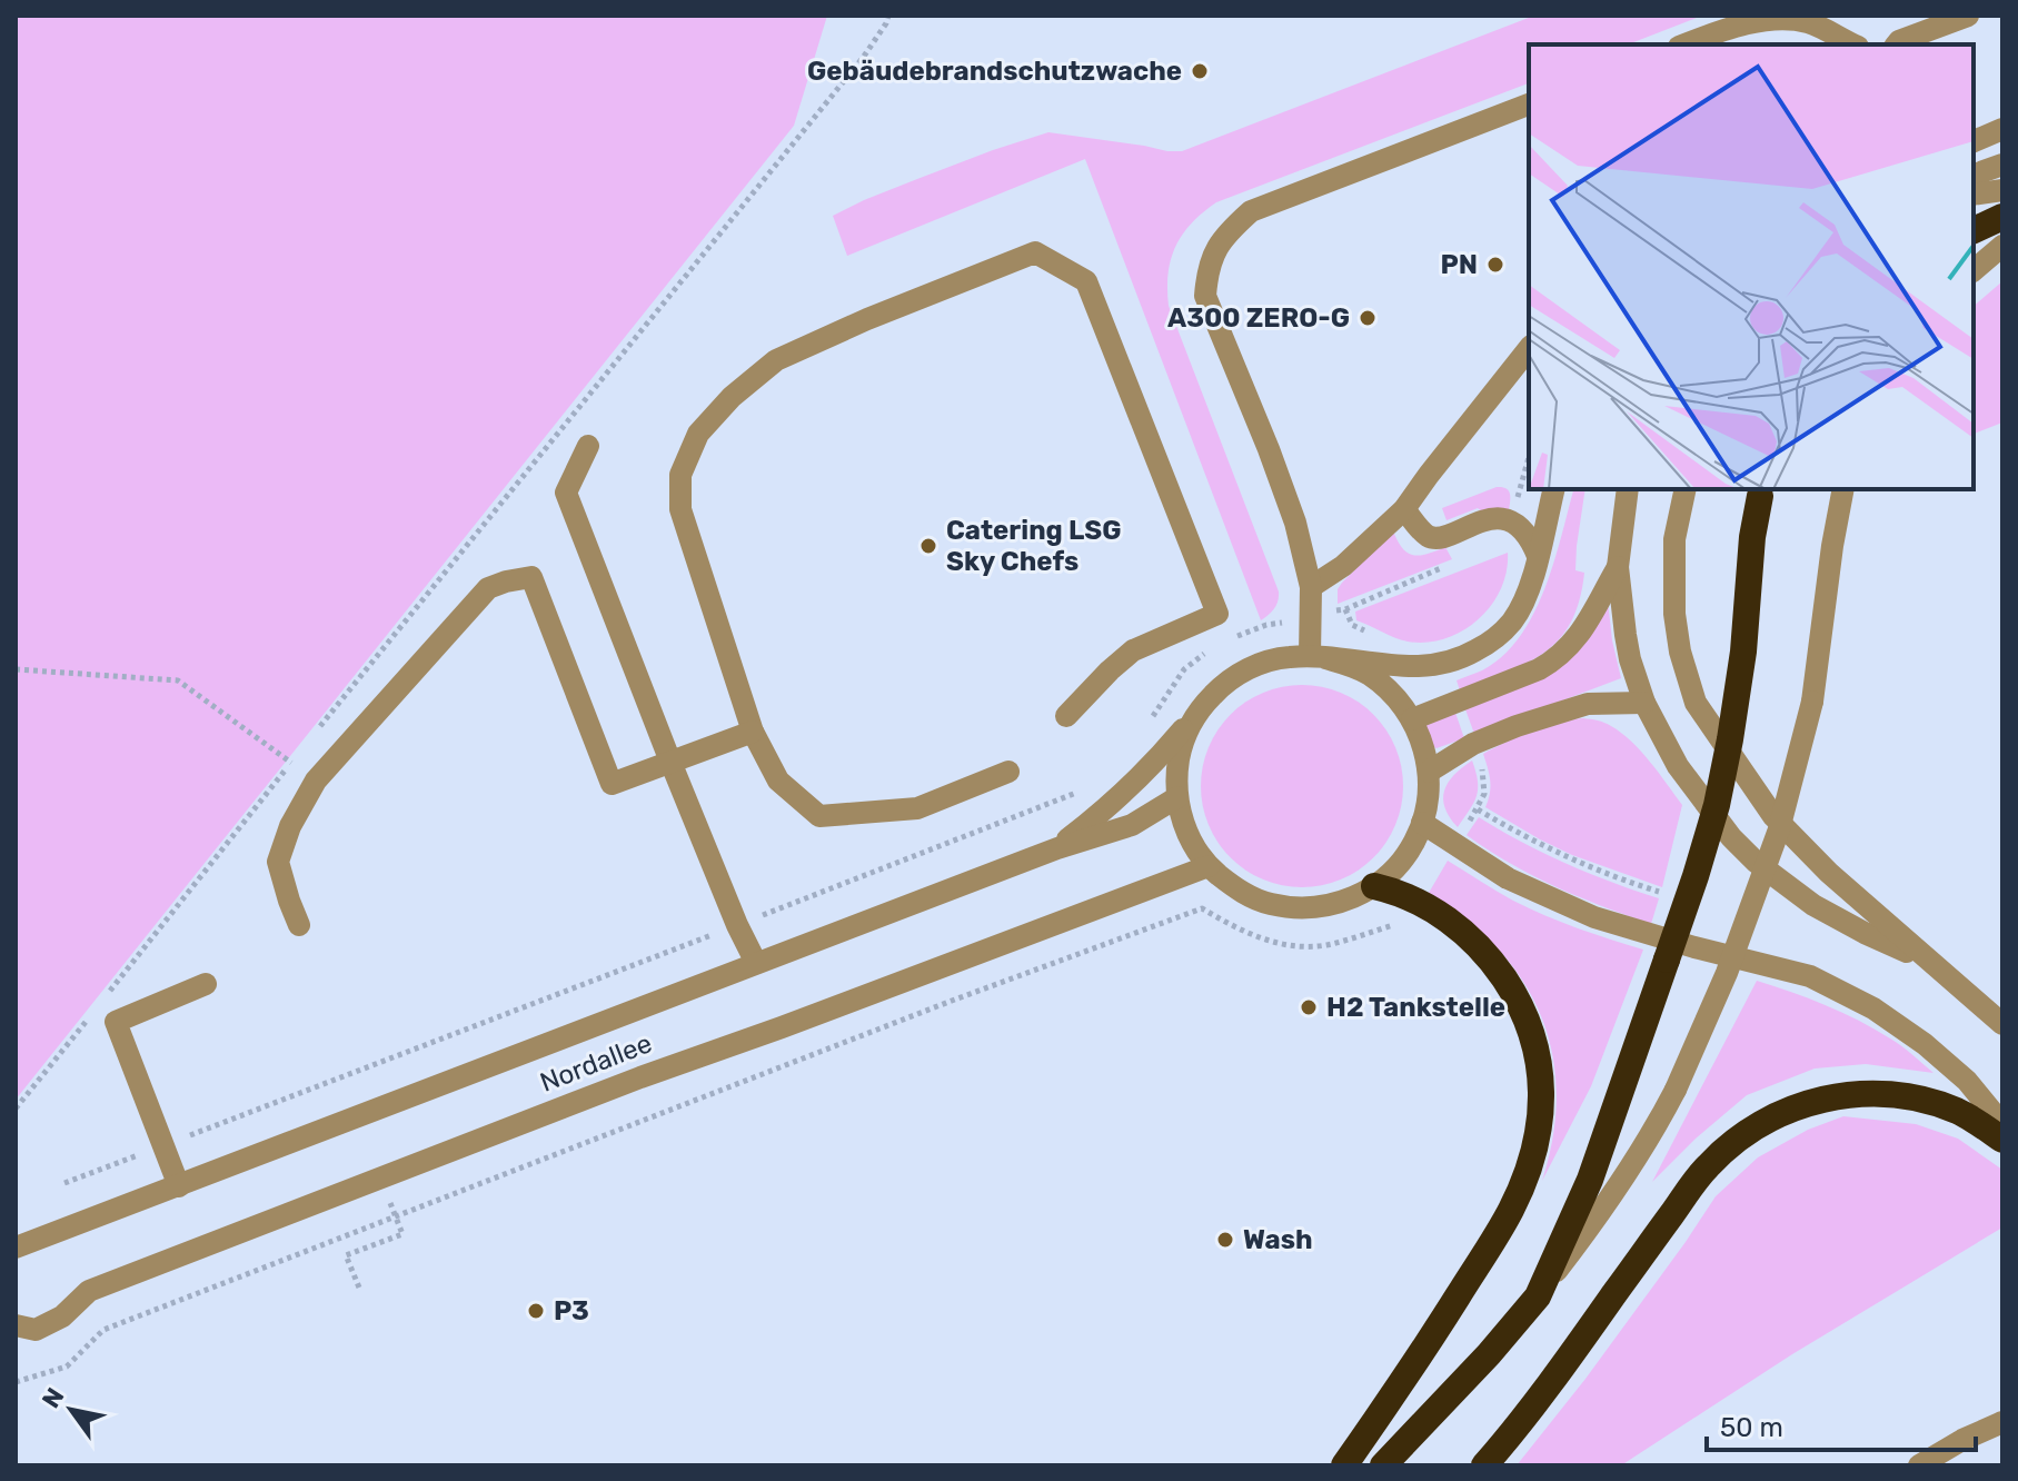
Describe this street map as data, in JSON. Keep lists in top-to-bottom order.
{
  "streets": {
    "street": ["Nordallee"]
  },
  "places": [
    "Gebäudebrandschutzwache",
    "PN",
    "A300 ZERO-G",
    "Catering LSG Sky Chefs",
    "H2 Tankstelle",
    "Wash",
    "P3"
  ],
  "scale_bar": "50 m",
  "north": "top left"
}
